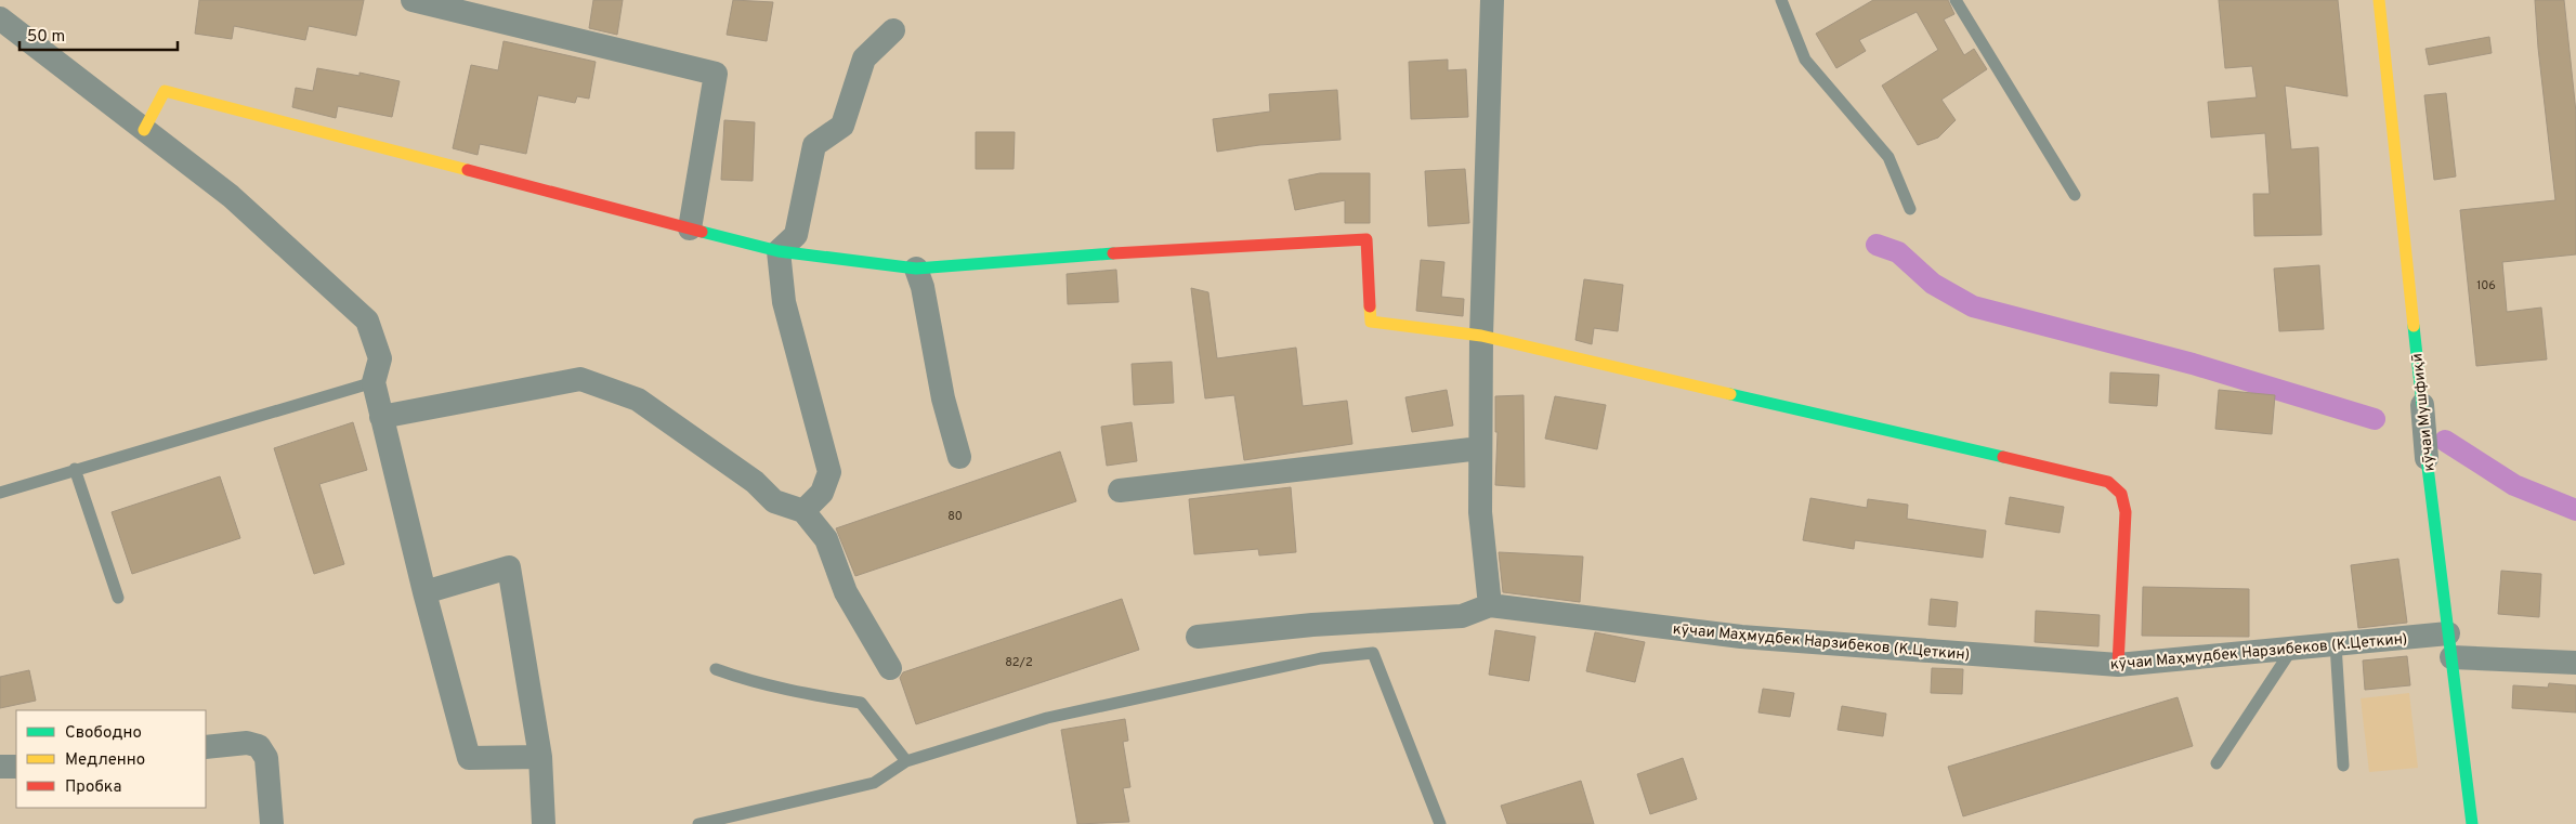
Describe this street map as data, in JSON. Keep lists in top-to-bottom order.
{
  "streets": {
    "street": ["кӯчаи Мушфиқӣ", "кӯчаи Маҳмудбек Нарзибеков (К.Цеткин)"]
  },
  "crossings": [
    ["кӯчаи Мушфиқӣ", "кӯчаи Маҳмудбек Нарзибеков (К.Цеткин)"]
  ],
  "house_numbers": ["106", "80", "82/2"],
  "legend": ["Свободно", "Медленно", "Пробка"],
  "scale_bar": "50 m"
}
